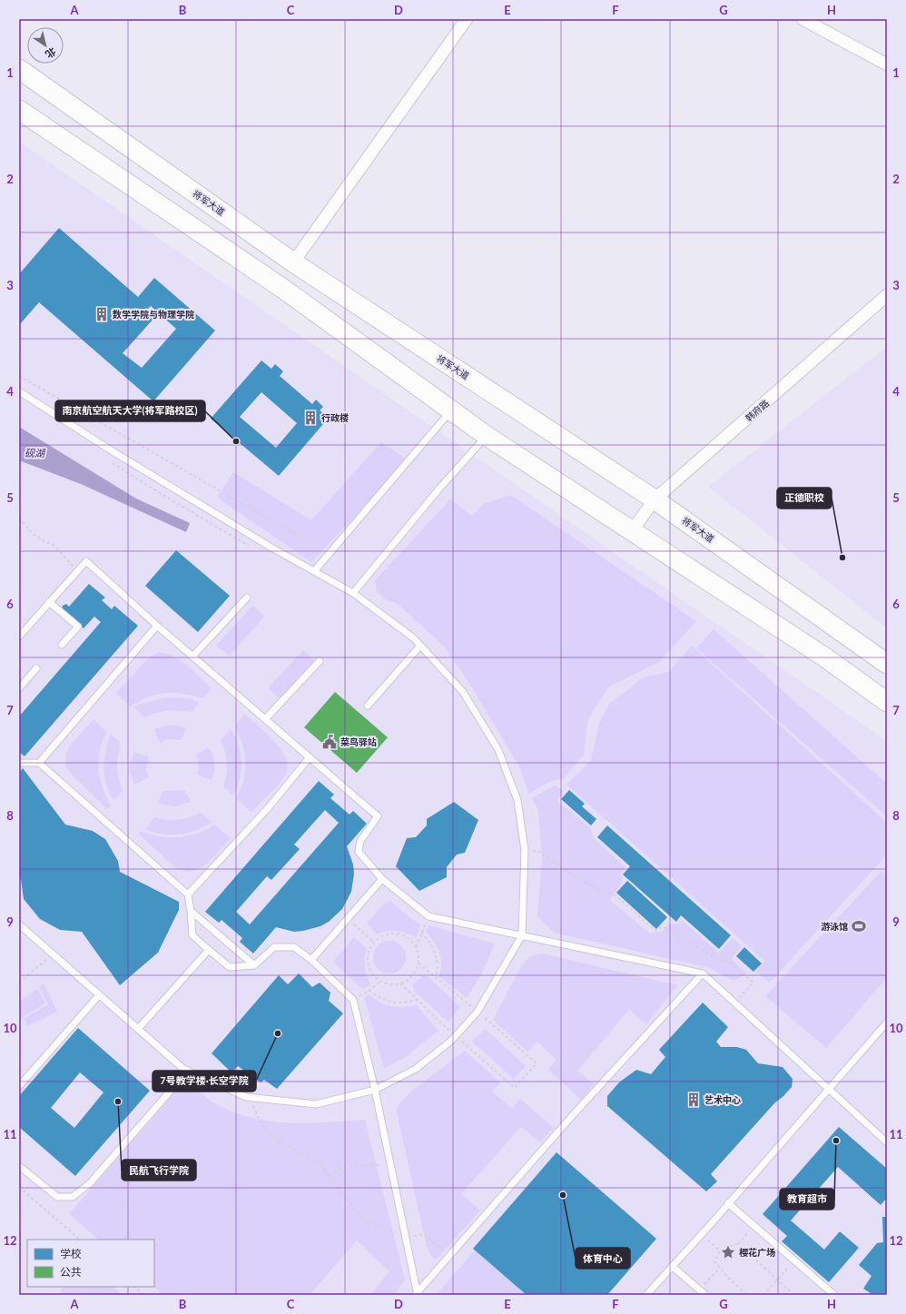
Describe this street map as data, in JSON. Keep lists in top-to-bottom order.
{
  "streets": {
    "main road": ["将军大道"],
    "street": ["韩府路"]
  },
  "crossings": [
    ["将军大道", "韩府路"]
  ],
  "water": ["砚湖"],
  "places": {
    "building": ["数学学院与物理学院", "行政楼", "艺术中心"],
    "other": [
      "南京航空航天大学(将军路校区)",
      "正德职校",
      "7号教学楼·长空学院",
      "民航飞行学院",
      "教育超市",
      "体育中心"
    ],
    "public building": ["菜鸟驿站"],
    "sports": ["游泳馆"],
    "place": ["樱花广场"]
  },
  "legend": ["学校", "公共"],
  "north": "bottom right",
  "grid": {
    "columns": [
      "A",
      "B",
      "C",
      "D",
      "E",
      "F",
      "G",
      "H"
    ],
    "rows": [
      "1",
      "2",
      "3",
      "4",
      "5",
      "6",
      "7",
      "8",
      "9",
      "10",
      "11",
      "12"
    ]
  }
}
